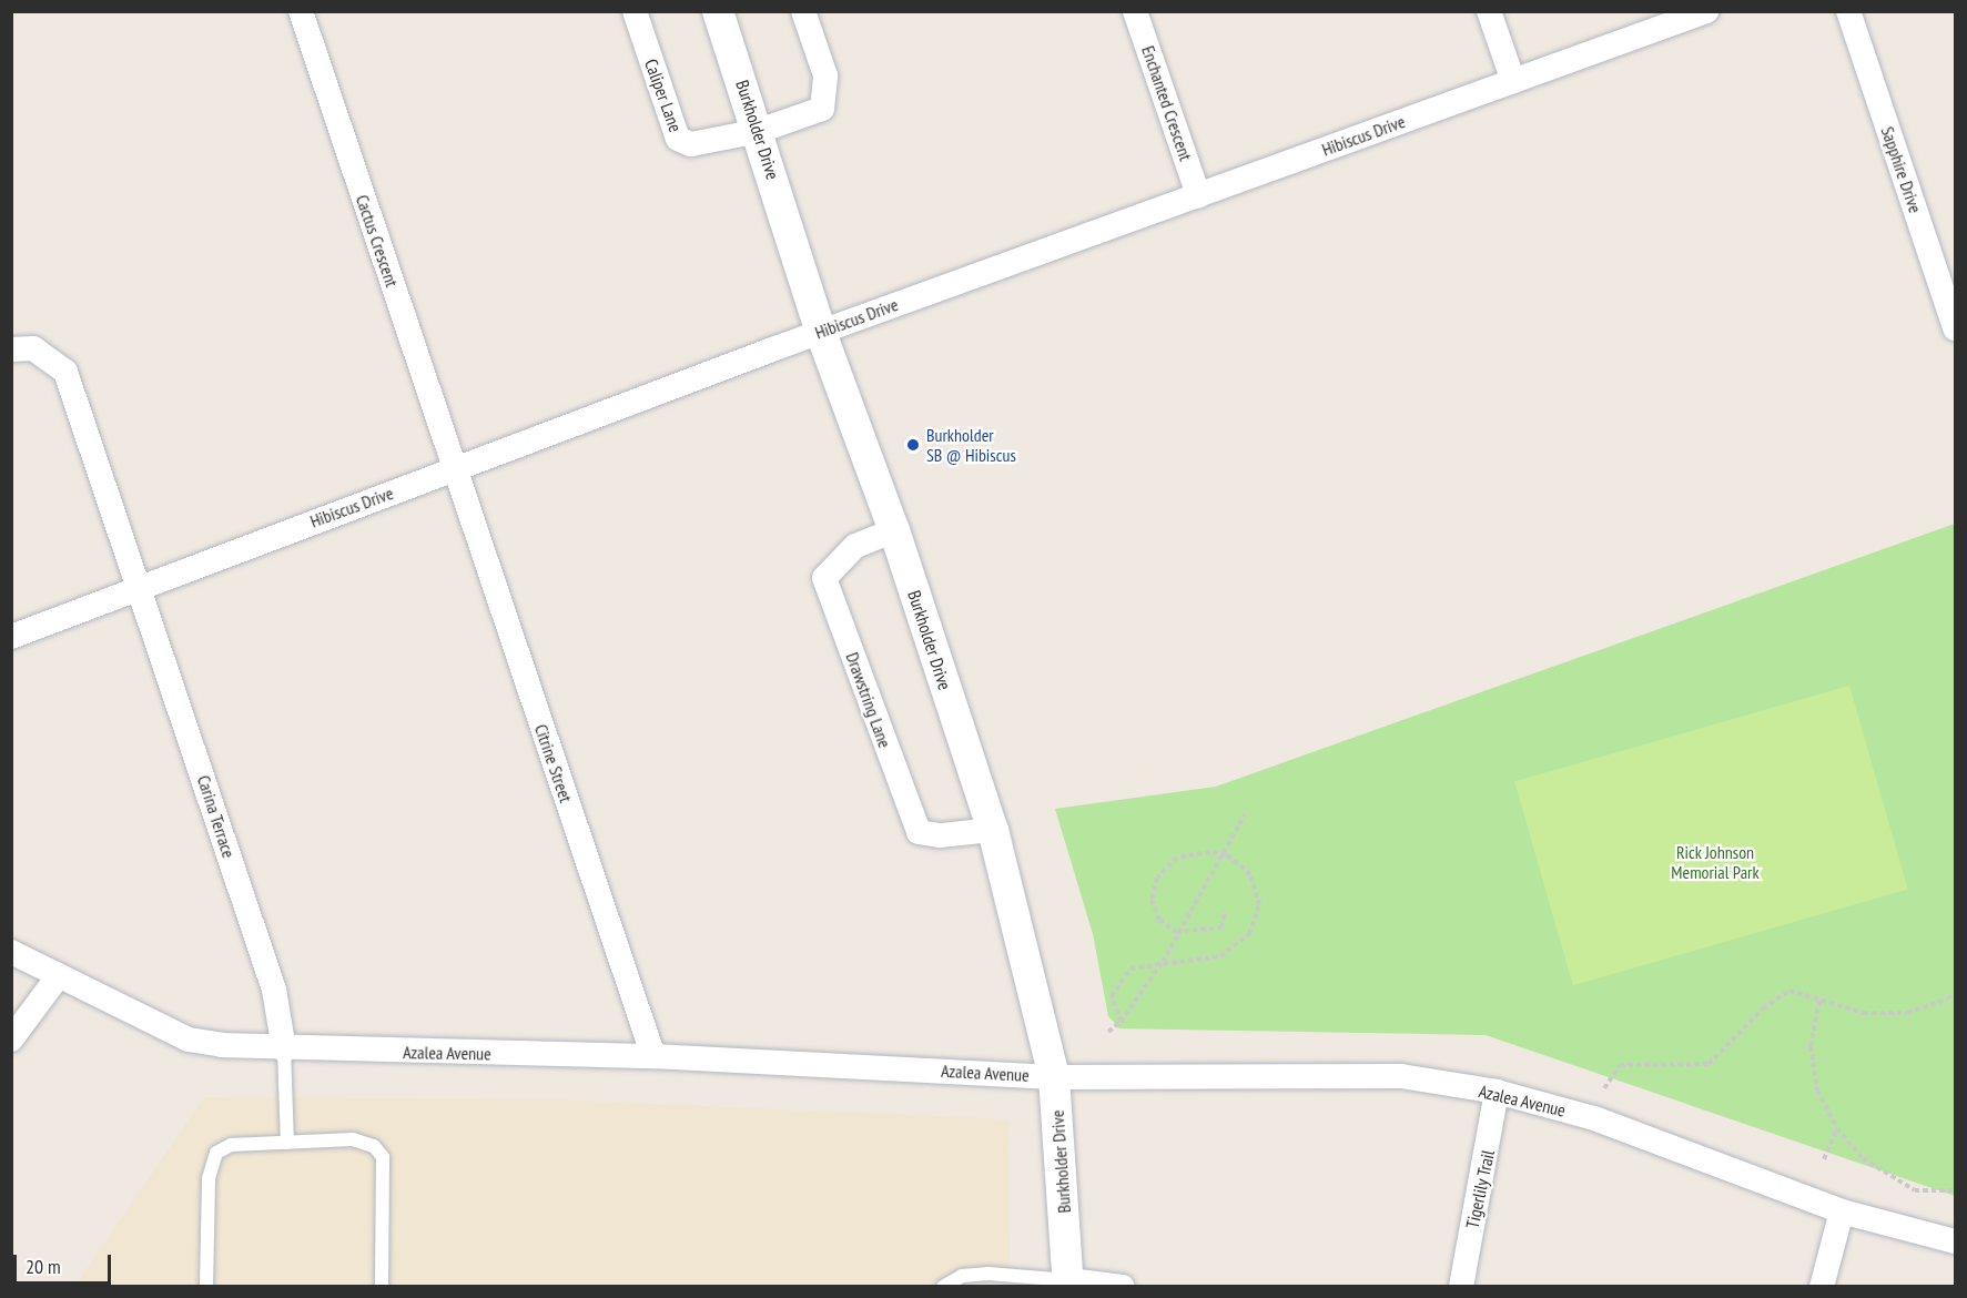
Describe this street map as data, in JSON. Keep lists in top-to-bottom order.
{
  "streets": {
    "street": [
      "Caliper Lane",
      "Enchanted Crescent",
      "Burkholder Drive",
      "Hibiscus Drive",
      "Sapphire Drive",
      "Cactus Crescent",
      "Drawstring Lane",
      "Citrine Street",
      "Carina Terrace",
      "Azalea Avenue",
      "Tigerlily Trail"
    ]
  },
  "crossings": [
    ["Caliper Lane", "Burkholder Drive"],
    ["Enchanted Crescent", "Hibiscus Drive"],
    ["Burkholder Drive", "Hibiscus Drive"],
    ["Burkholder Drive", "Drawstring Lane"],
    ["Burkholder Drive", "Azalea Avenue"],
    ["Hibiscus Drive", "Cactus Crescent"],
    ["Hibiscus Drive", "Citrine Street"],
    ["Hibiscus Drive", "Carina Terrace"],
    ["Cactus Crescent", "Citrine Street"],
    ["Citrine Street", "Azalea Avenue"],
    ["Carina Terrace", "Azalea Avenue"],
    ["Azalea Avenue", "Tigerlily Trail"]
  ],
  "parks": ["Rick Johnson Memorial Park"],
  "places": ["Burkholder SB @ Hibiscus"],
  "scale_bar": "20 m"
}
